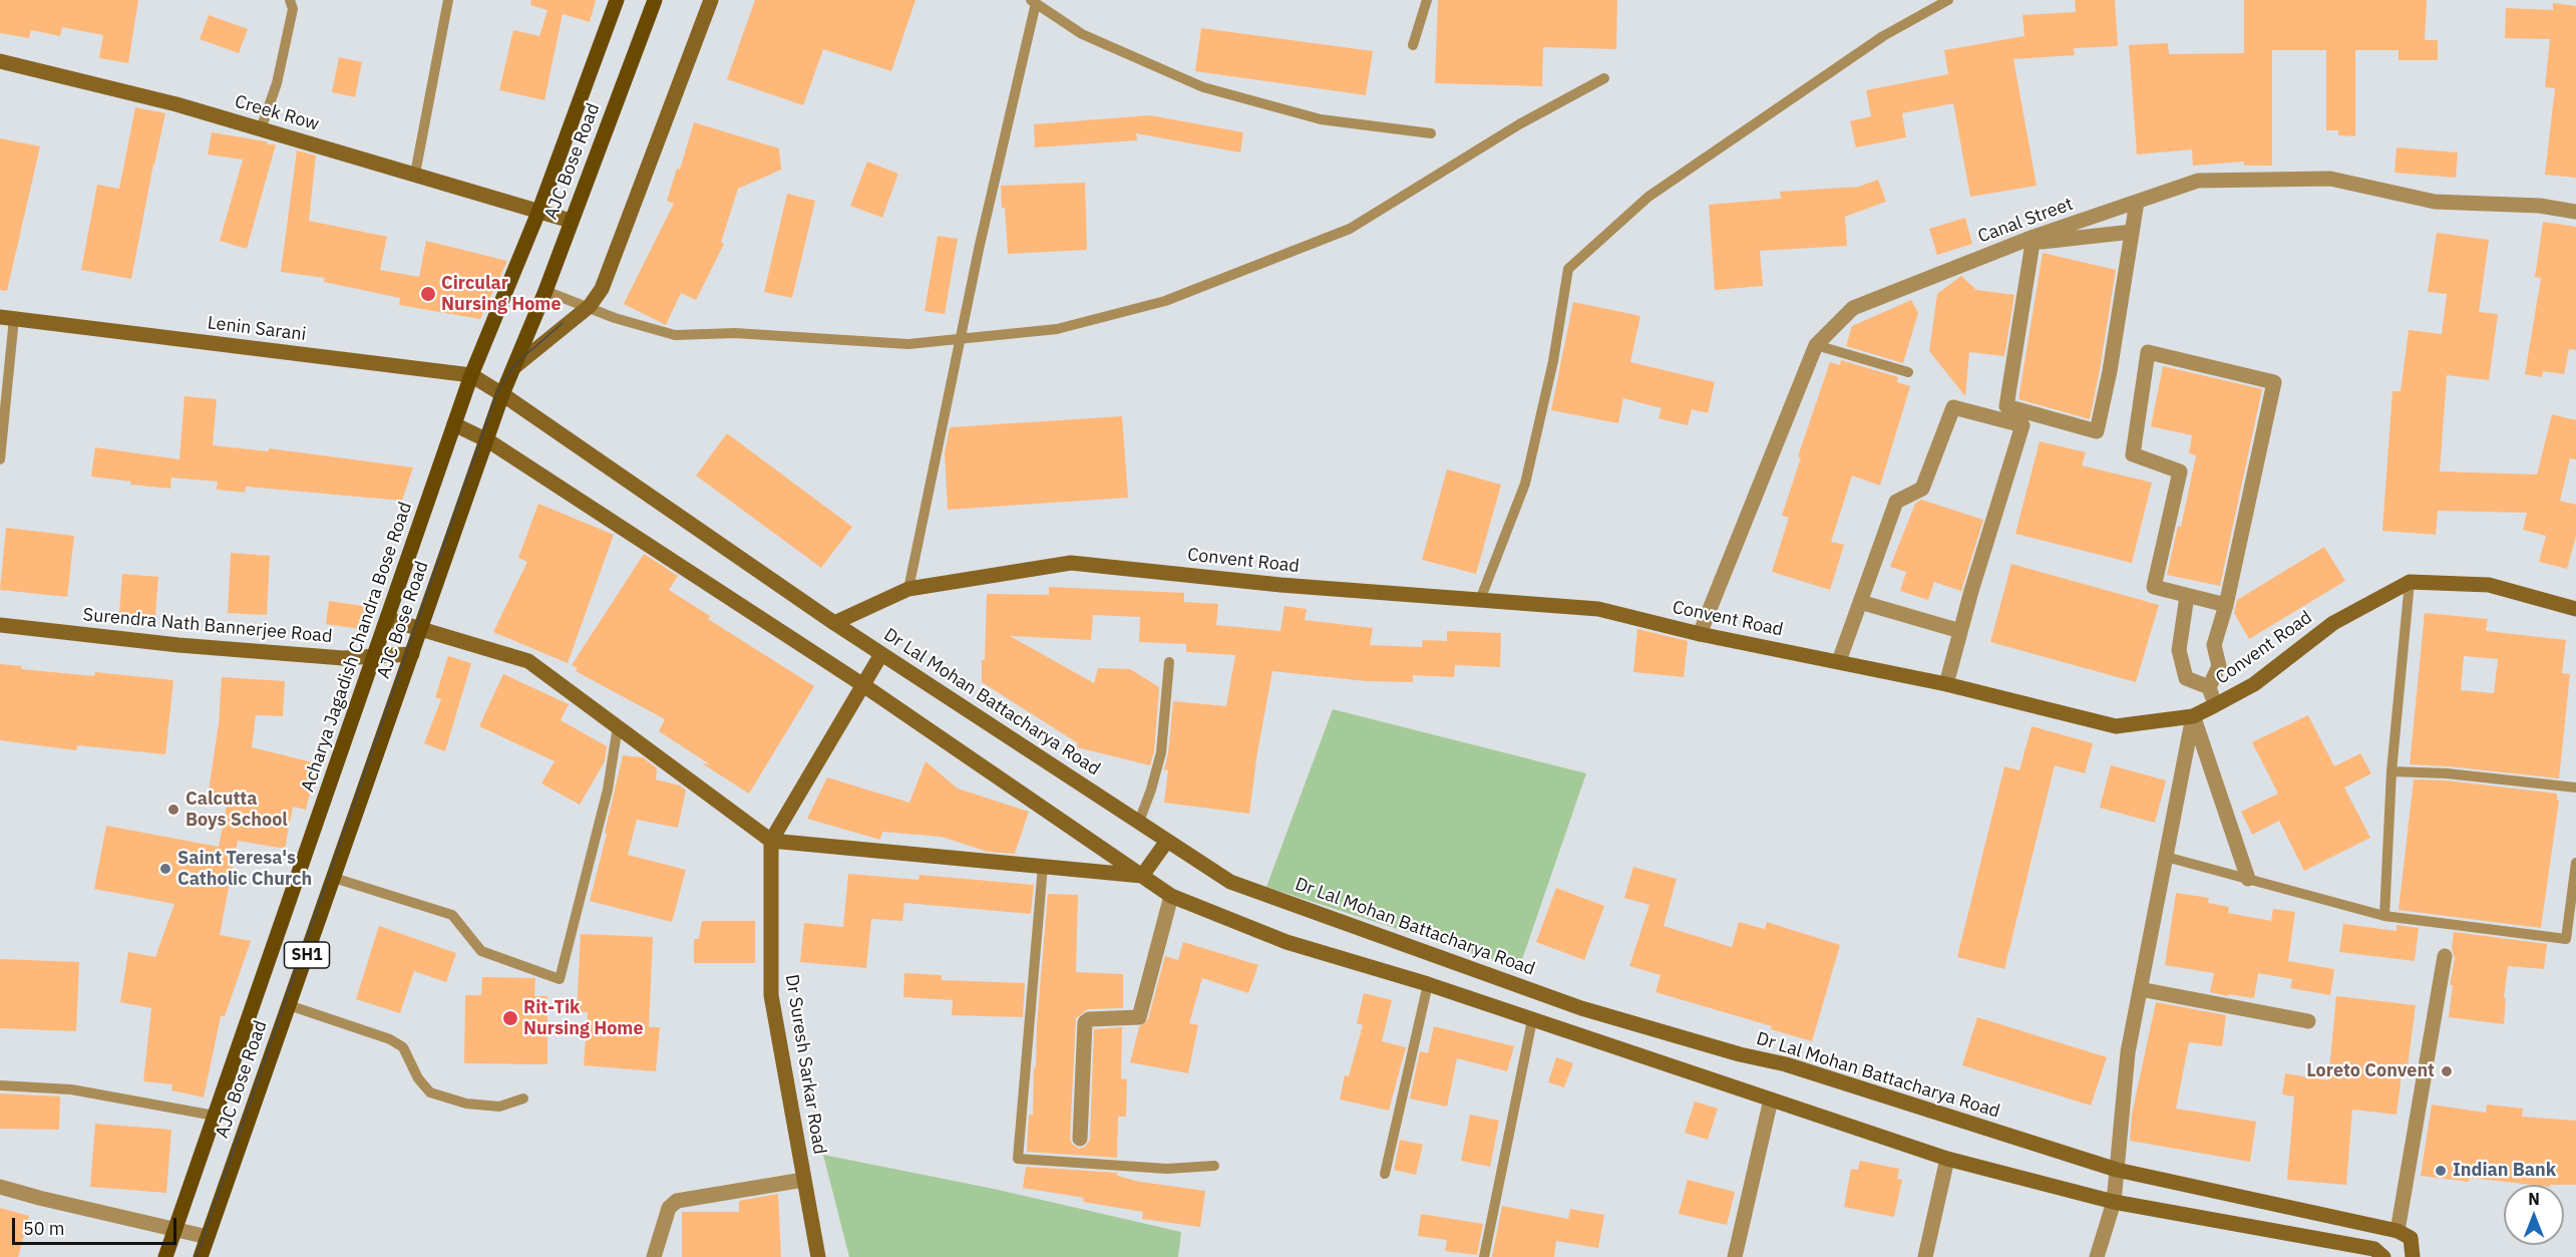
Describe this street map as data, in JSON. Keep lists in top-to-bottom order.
{
  "streets": {
    "main road": [
      "Creek Row",
      "AJC Bose Road",
      "Lenin Sarani",
      "Convent Road",
      "Surendra Nath Bannerjee Road",
      "Acharya Jagadish Chandra Bose Road",
      "Dr Lal Mohan Battacharya Road",
      "SH1",
      "Dr Suresh Sarkar Road"
    ],
    "street": ["Canal Street"]
  },
  "crossings": [
    ["Creek Row", "Acharya Jagadish Chandra Bose Road"],
    ["AJC Bose Road", "Lenin Sarani"],
    ["AJC Bose Road", "Surendra Nath Bannerjee Road"],
    ["AJC Bose Road", "Dr Lal Mohan Battacharya Road"],
    ["Canal Street", "Convent Road"],
    ["Lenin Sarani", "Acharya Jagadish Chandra Bose Road"],
    ["Lenin Sarani", "Dr Lal Mohan Battacharya Road"],
    ["Convent Road", "Dr Lal Mohan Battacharya Road"],
    ["Surendra Nath Bannerjee Road", "Acharya Jagadish Chandra Bose Road"]
  ],
  "places": [
    "Circular Nursing Home",
    "Calcutta Boys School",
    "Saint Teresa's Catholic Church",
    "Rit-Tik Nursing Home",
    "Loreto Convent",
    "Indian Bank"
  ],
  "scale_bar": "50 m",
  "north": "top"
}
